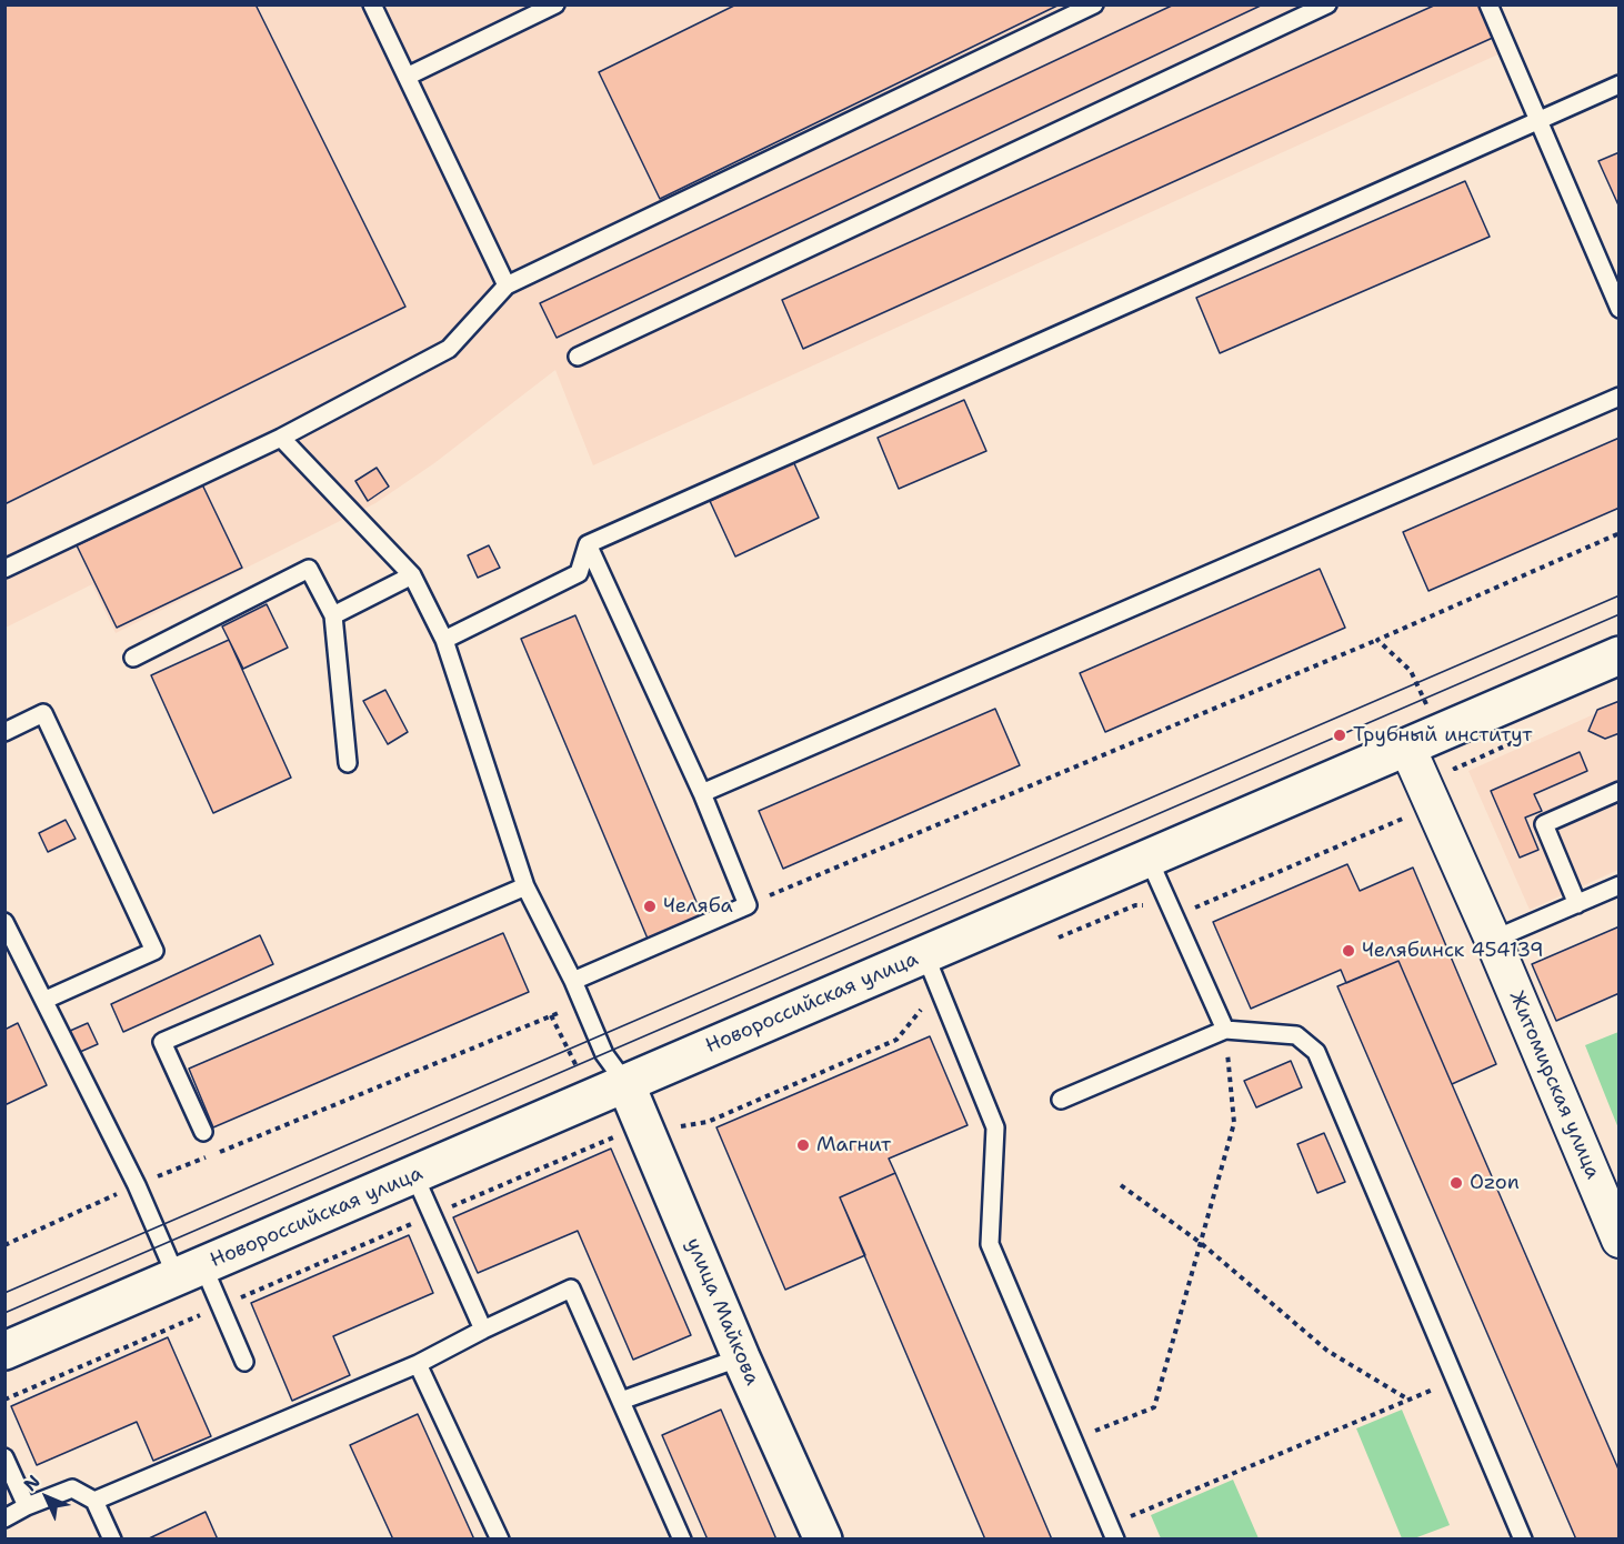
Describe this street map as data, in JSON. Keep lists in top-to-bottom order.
{
  "streets": {
    "main road": ["Новороссийская улица", "улица Майкова"],
    "street": ["Житомирская улица"]
  },
  "crossings": [
    ["Новороссийская улица", "Житомирская улица"],
    ["Новороссийская улица", "улица Майкова"]
  ],
  "places": [
    "Трубный институт",
    "Челяба",
    "Челябинск 454139",
    "Магнит",
    "Ozon"
  ],
  "north": "top left"
}
